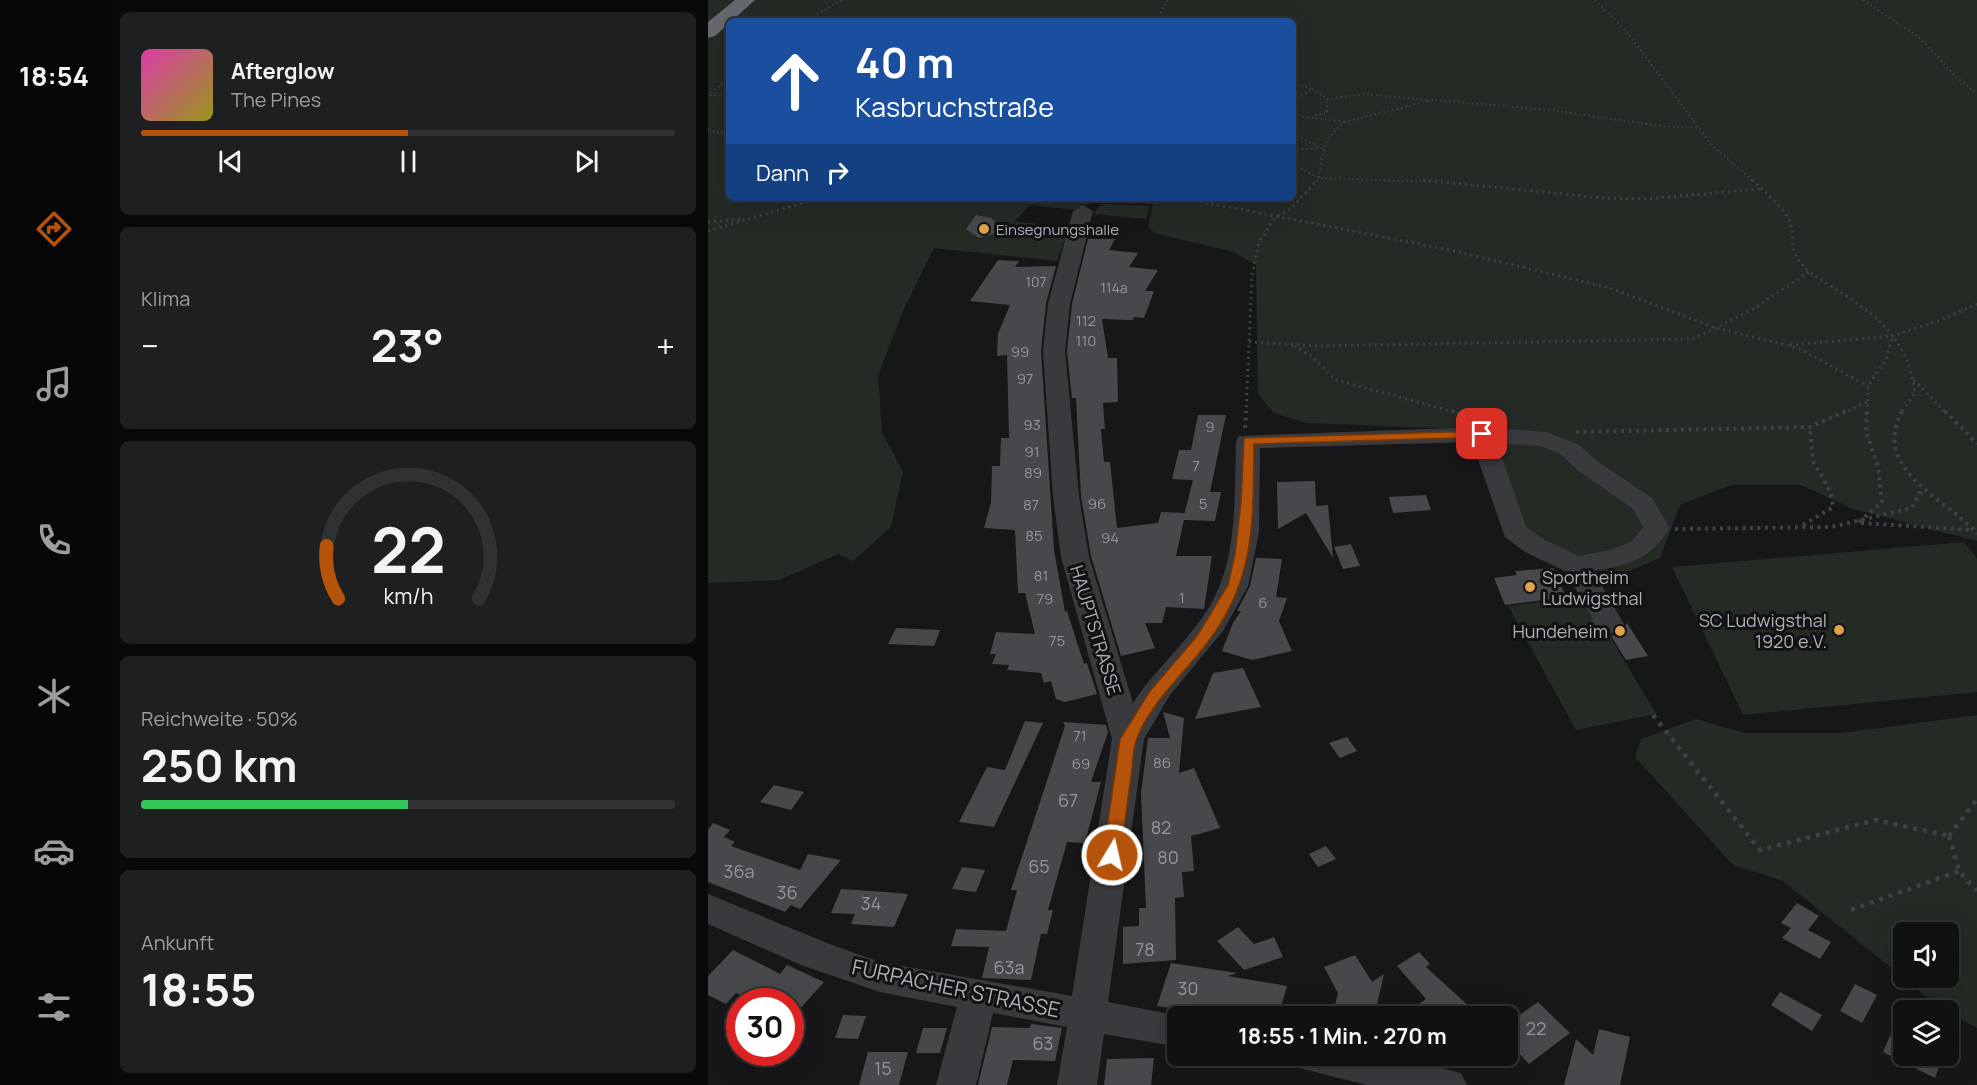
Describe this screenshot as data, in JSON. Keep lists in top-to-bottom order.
{
  "streets": {
    "street": ["HAUPTSTRASSE", "FURPACHER STRASSE"]
  },
  "crossings": [
    ["HAUPTSTRASSE", "FURPACHER STRASSE"]
  ],
  "places": [
    "Einsegnungshalle",
    "Sportheim Ludwigsthal",
    "SC Ludwigsthal 1920 e.V.",
    "Hundeheim"
  ],
  "house_numbers": [
    "107",
    "114a",
    "112",
    "110",
    "99",
    "97",
    "93",
    "9",
    "91",
    "7",
    "89",
    "96",
    "5",
    "87",
    "85",
    "94",
    "81",
    "1",
    "79",
    "6",
    "75",
    "71",
    "86",
    "69",
    "67",
    "82",
    "80",
    "65",
    "36a",
    "36",
    "34",
    "78",
    "63a",
    "30",
    "22",
    "63",
    "15"
  ],
  "page": {
    "tabs": "18:54",
    "turn": ["40 m", "Kasbruchstraße"],
    "song": ["Afterglow", "The Pines"],
    "then": "Dann",
    "tile": [
      "Klima",
      ["Reichweite · 50%", "250 km"],
      ["Ankunft", "18:55"]
    ],
    "heat": ["−", "23°", "+"],
    "limit": "30",
    "trip": "18:55 · 1 Min. · 270 m",
    "gauge": ["22", "km/h"]
  }
}
